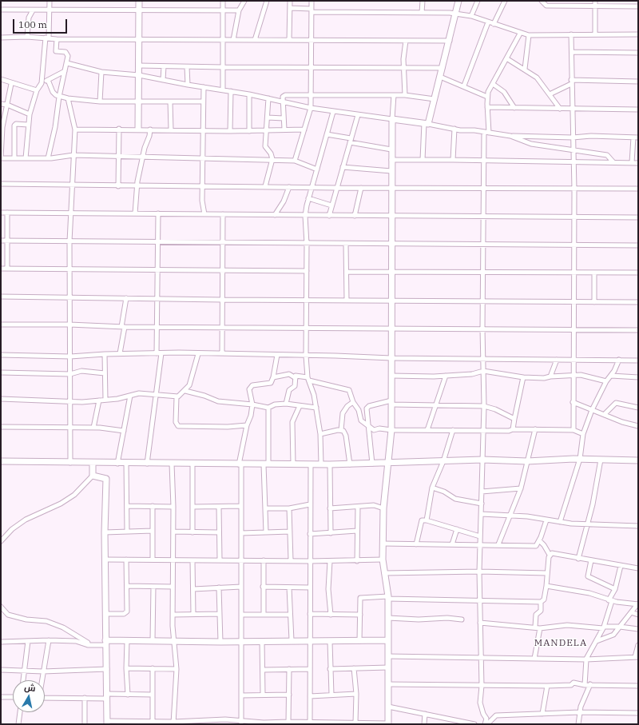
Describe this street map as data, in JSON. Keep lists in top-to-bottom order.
{
  "districts": ["MANDELA"],
  "scale_bar": "100 m",
  "north": "top"
}
